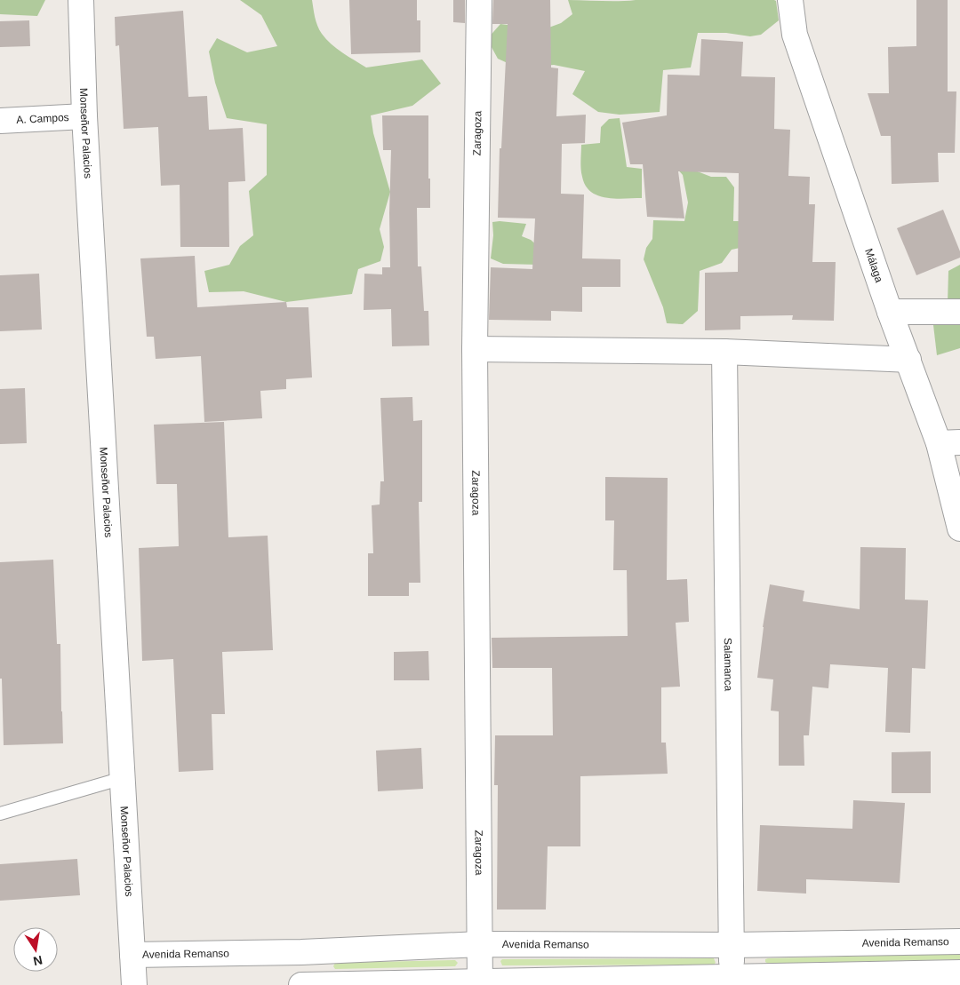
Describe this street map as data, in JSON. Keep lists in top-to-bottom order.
{
  "streets": {
    "street": [
      "A. Campos",
      "Monseñor Palacios",
      "Zaragoza",
      "Málaga",
      "Salamanca",
      "Avenida Remanso"
    ]
  },
  "crossings": [
    ["A. Campos", "Monseñor Palacios"],
    ["Monseñor Palacios", "Avenida Remanso"],
    ["Zaragoza", "Avenida Remanso"],
    ["Salamanca", "Avenida Remanso"]
  ],
  "north": "bottom"
}
